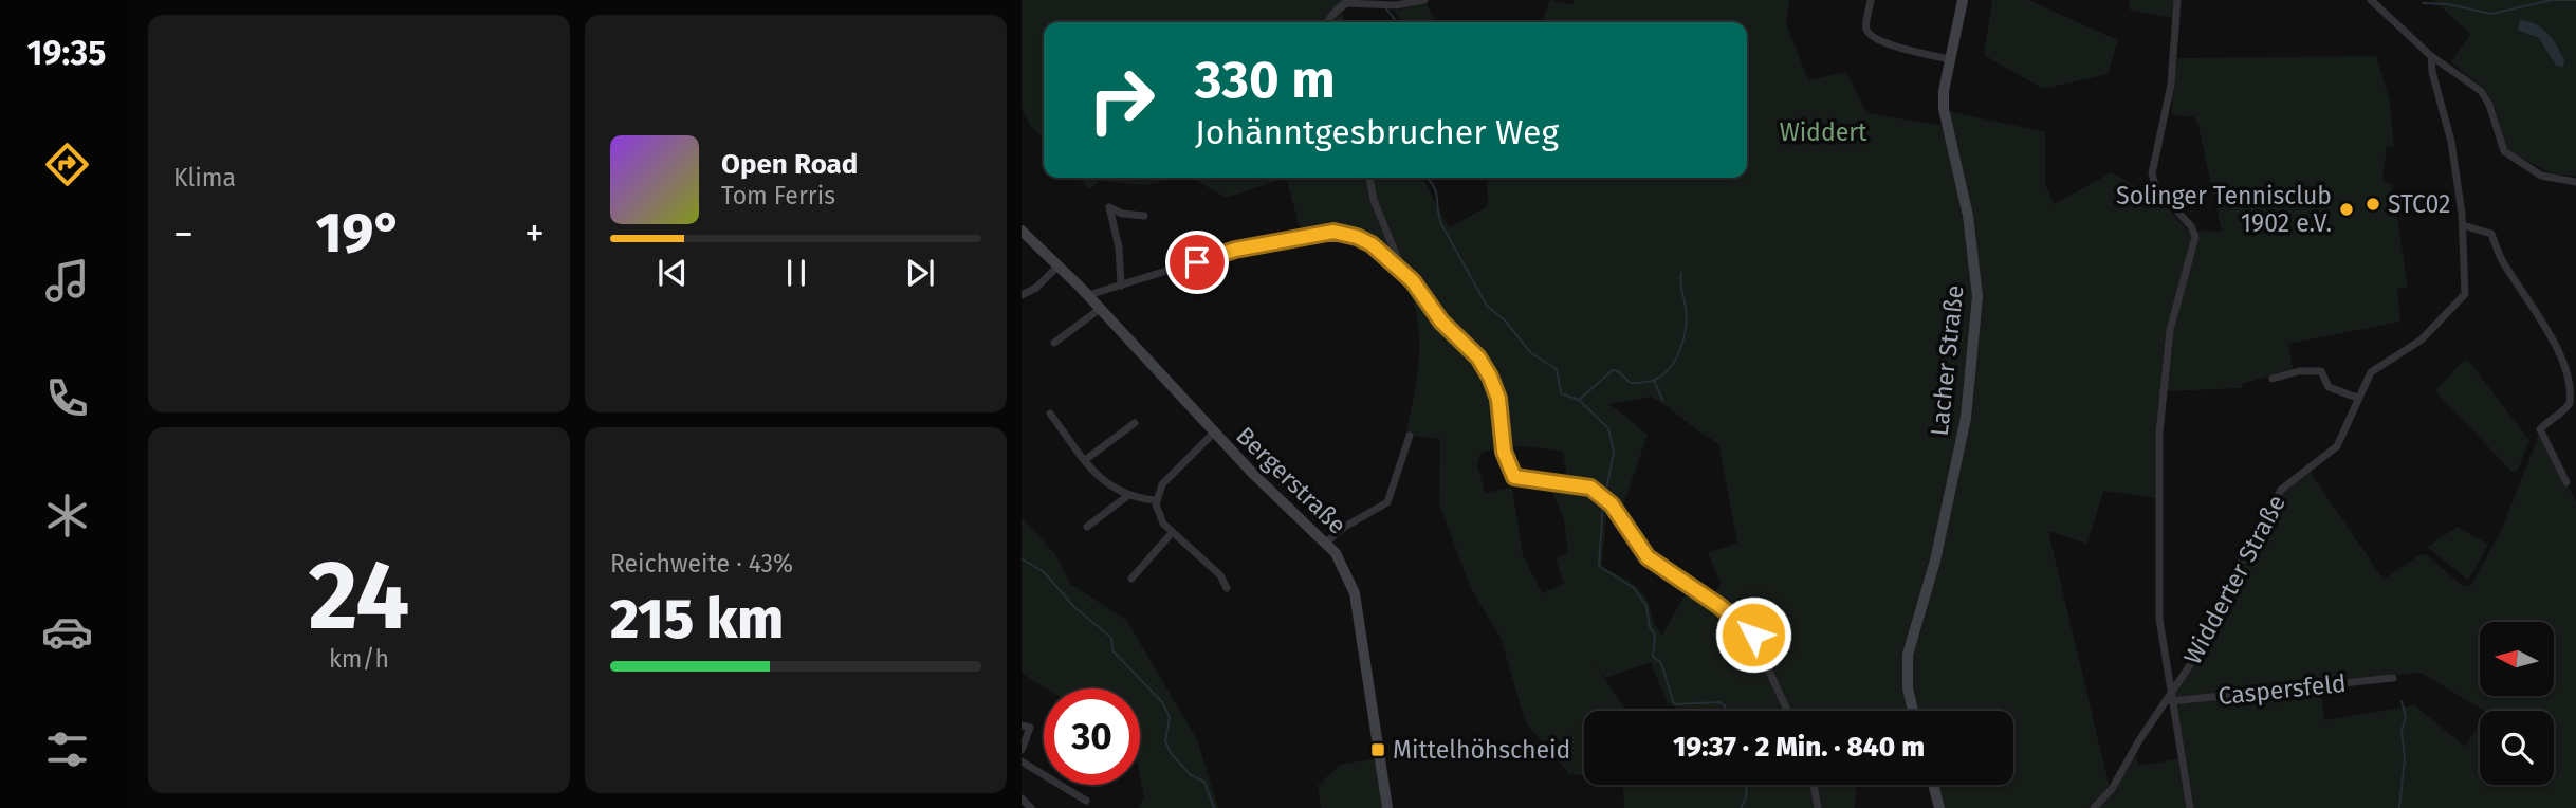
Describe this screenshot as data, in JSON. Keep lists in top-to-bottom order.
{
  "streets": {
    "street": [
      "Lacher Straße",
      "Bergerstraße",
      "Widderter Straße",
      "Caspersfeld"
    ]
  },
  "crossings": [
    ["Widderter Straße", "Caspersfeld"]
  ],
  "parks": ["Widdert"],
  "places": {
    "other": ["STC02", "Solinger Tennisclub 1902 e.V."],
    "transit": ["Mittelhöhscheid"]
  },
  "north": "left",
  "page": {
    "tabs": "19:35",
    "tile": [
      "Klima",
      ["24", "km/h"],
      ["Reichweite · 43%", "215 km"]
    ],
    "turn": ["330 m", "Johänntgesbrucher Weg"],
    "song": ["Open Road", "Tom Ferris"],
    "heat": ["−", "19°", "+"],
    "limit": "30",
    "trip": "19:37 · 2 Min. · 840 m"
  }
}
